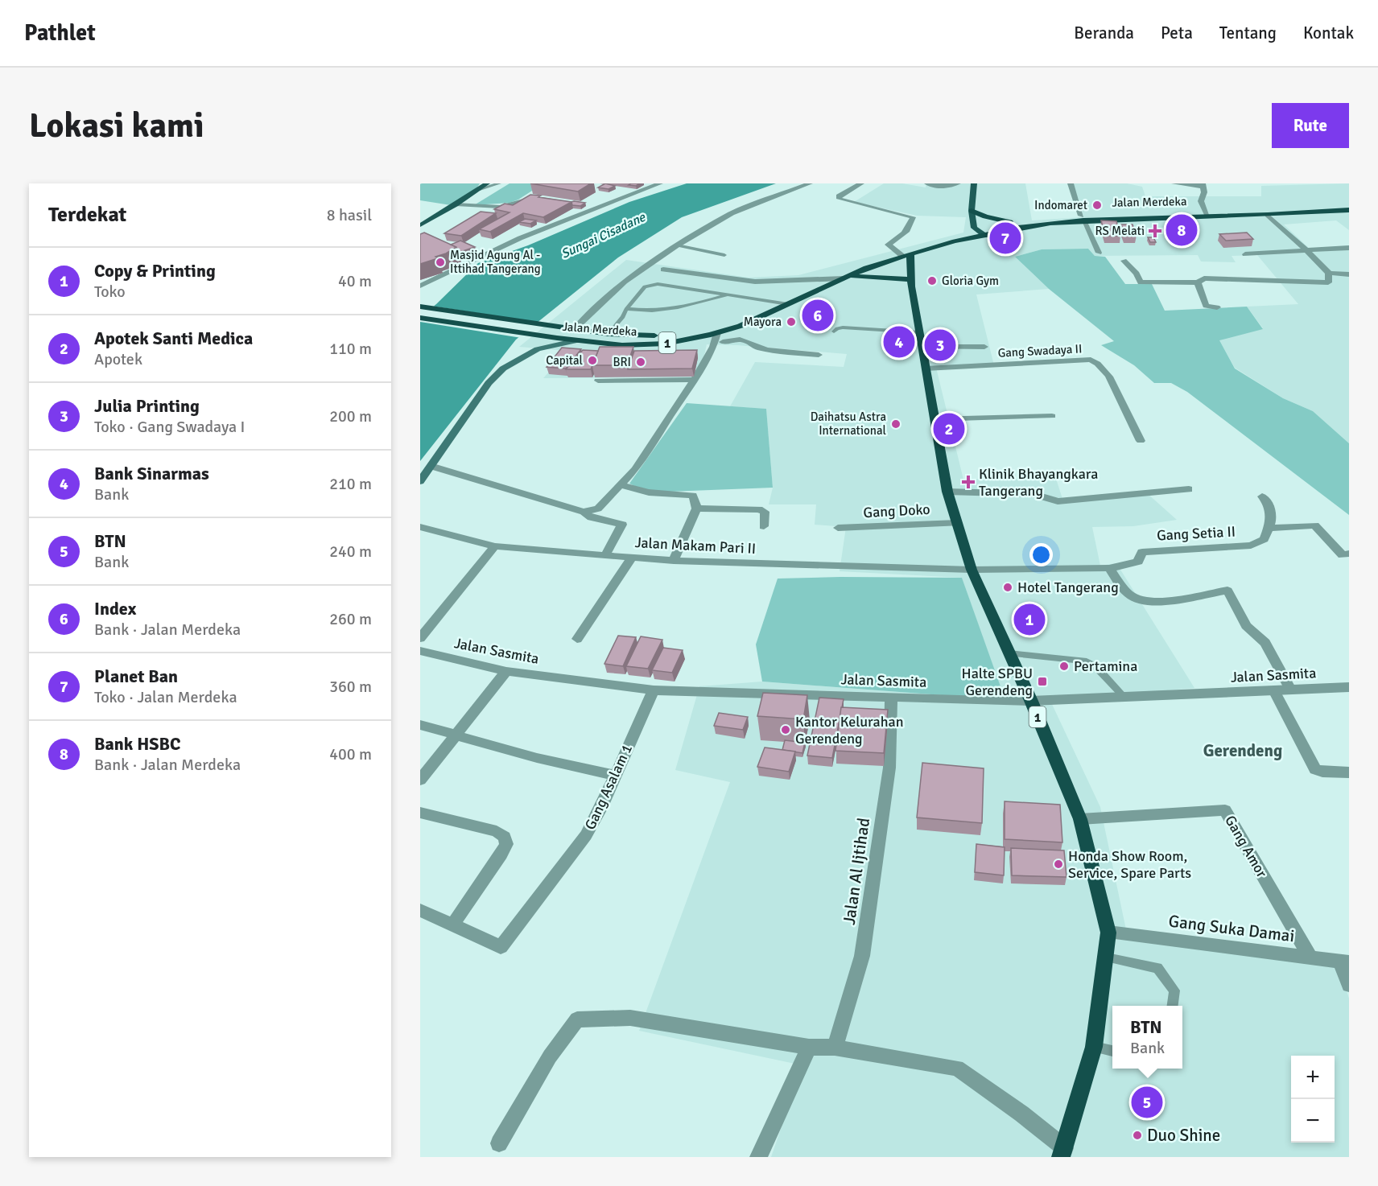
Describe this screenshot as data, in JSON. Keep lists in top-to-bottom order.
{
  "streets": {
    "highway": ["Jalan Merdeka", "1"],
    "street": [
      "Gang Swadaya II",
      "Gang Doko",
      "Gang Setia II",
      "Jalan Makam Pari II",
      "Jalan Sasmita",
      "Gang Asalam 1",
      "Gang Amor",
      "Jalan Al Ijtihad",
      "Gang Suka Damai"
    ]
  },
  "crossings": [
    ["Jalan Merdeka", "1"],
    ["1", "Gang Swadaya II"],
    ["1", "Gang Doko"],
    ["1", "Gang Setia II"],
    ["1", "Jalan Makam Pari II"],
    ["1", "Jalan Sasmita"],
    ["1", "Gang Amor"],
    ["1", "Gang Suka Damai"],
    ["Gang Setia II", "Jalan Makam Pari II"],
    ["Jalan Sasmita", "Gang Asalam 1"],
    ["Jalan Sasmita", "Jalan Al Ijtihad"],
    ["Gang Amor", "Gang Suka Damai"]
  ],
  "districts": ["Gerendeng"],
  "water": ["Sungai Cisadane"],
  "places": {
    "other": [
      "Indomaret",
      "Masjid Agung Al - Ittihad Tangerang",
      "Gloria Gym",
      "Mayora",
      "Capital",
      "BRI",
      "Daihatsu Astra International",
      "Hotel Tangerang",
      "Pertamina",
      "Kantor Kelurahan Gerendeng",
      "Honda Show Room, Service, Spare Parts",
      "Duo Shine"
    ],
    "health": ["RS Melati", "Klinik Bhayangkara Tangerang"],
    "transit": ["Halte SPBU Gerendeng"]
  },
  "page": {
    "header": "Pathlet",
    "nav": [
      "Beranda",
      "Peta",
      "Tentang",
      "Kontak"
    ],
    "buttons": "Rute",
    "title": "Lokasi kami",
    "heading": ["Terdekat", "8 hasil"],
    "pins": [
      "8",
      "7",
      "6",
      "4",
      "3",
      "2",
      "1",
      "5"
    ],
    "list": [
      {
        "mark": "1",
        "name": "Copy & Printing",
        "note": "Toko",
        "value": "40 m"
      },
      {
        "mark": "2",
        "name": "Apotek Santi Medica",
        "note": "Apotek",
        "value": "110 m"
      },
      {
        "mark": "3",
        "name": "Julia Printing",
        "note": "Toko · Gang Swadaya I",
        "value": "200 m"
      },
      {
        "mark": "4",
        "name": "Bank Sinarmas",
        "note": "Bank",
        "value": "210 m"
      },
      {
        "mark": "5",
        "name": "BTN",
        "note": "Bank",
        "value": "240 m"
      },
      {
        "mark": "6",
        "name": "Index",
        "note": "Bank · Jalan Merdeka",
        "value": "260 m"
      },
      {
        "mark": "7",
        "name": "Planet Ban",
        "note": "Toko · Jalan Merdeka",
        "value": "360 m"
      },
      {
        "mark": "8",
        "name": "Bank HSBC",
        "note": "Bank · Jalan Merdeka",
        "value": "400 m"
      }
    ],
    "popup": ["BTN", "Bank"],
    "map_buttons": ["+", "−"]
  }
}
